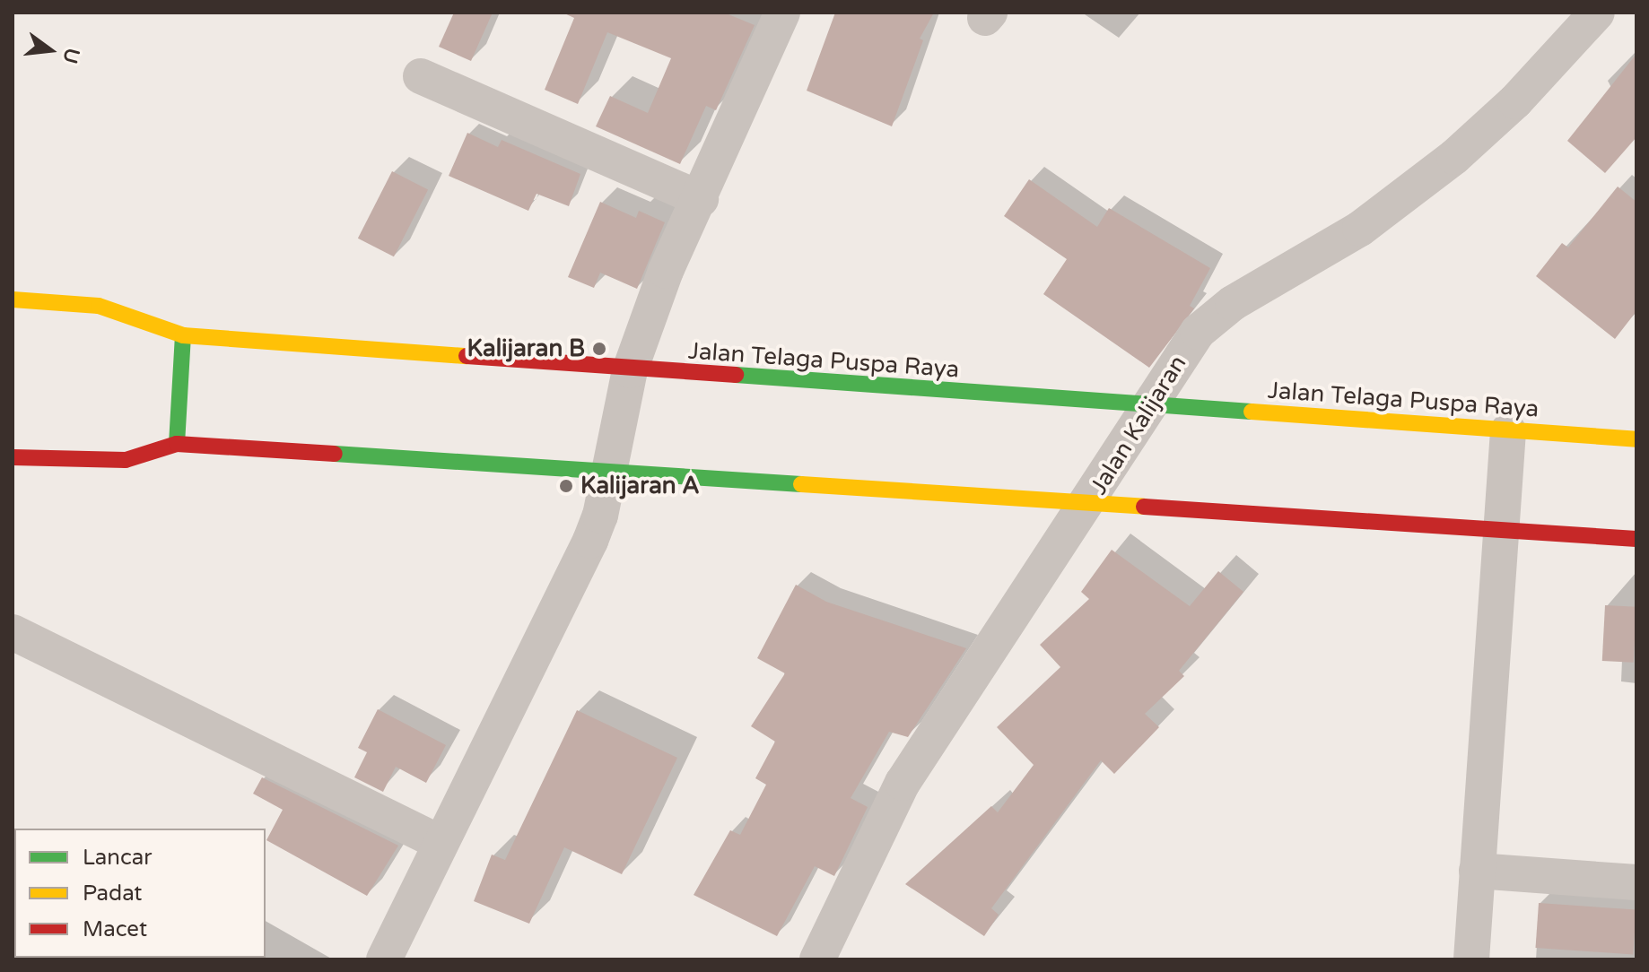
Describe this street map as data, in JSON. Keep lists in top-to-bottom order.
{
  "streets": {
    "main road": ["Jalan Telaga Puspa Raya"],
    "street": ["Jalan Kalijaran"]
  },
  "crossings": [
    ["Jalan Telaga Puspa Raya", "Jalan Kalijaran"]
  ],
  "places": ["Kalijaran B", "Kalijaran A"],
  "legend": ["Lancar", "Padat", "Macet"],
  "north": "right"
}
